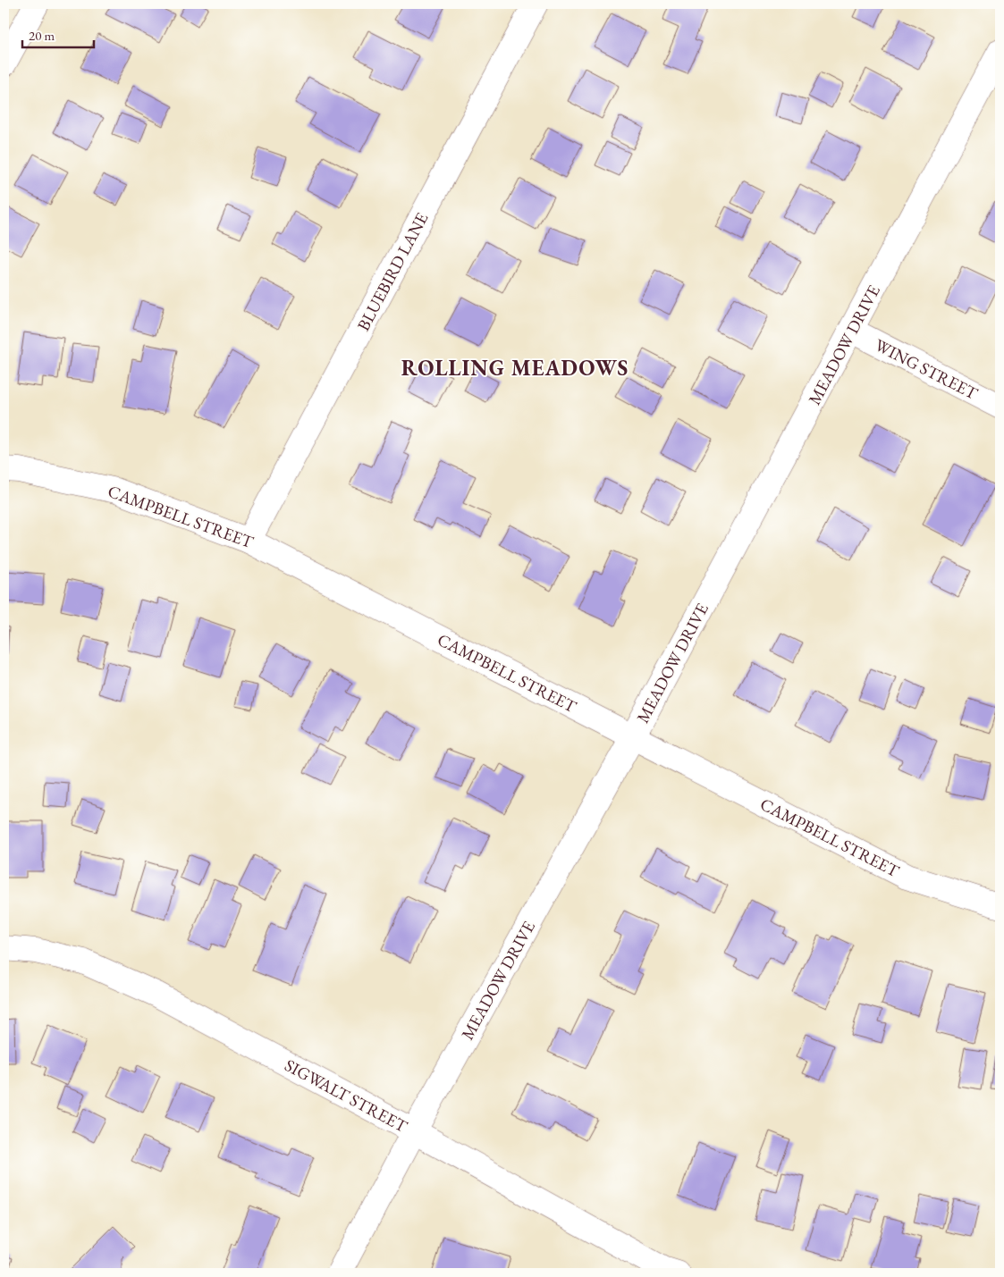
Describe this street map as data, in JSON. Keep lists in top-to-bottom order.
{
  "streets": {
    "street": [
      "BLUEBIRD LANE",
      "MEADOW DRIVE",
      "WING STREET",
      "CAMPBELL STREET",
      "SIGWALT STREET"
    ]
  },
  "crossings": [
    ["BLUEBIRD LANE", "CAMPBELL STREET"],
    ["MEADOW DRIVE", "WING STREET"],
    ["MEADOW DRIVE", "CAMPBELL STREET"],
    ["MEADOW DRIVE", "SIGWALT STREET"]
  ],
  "districts": ["ROLLING MEADOWS"],
  "scale_bar": "20 m"
}
